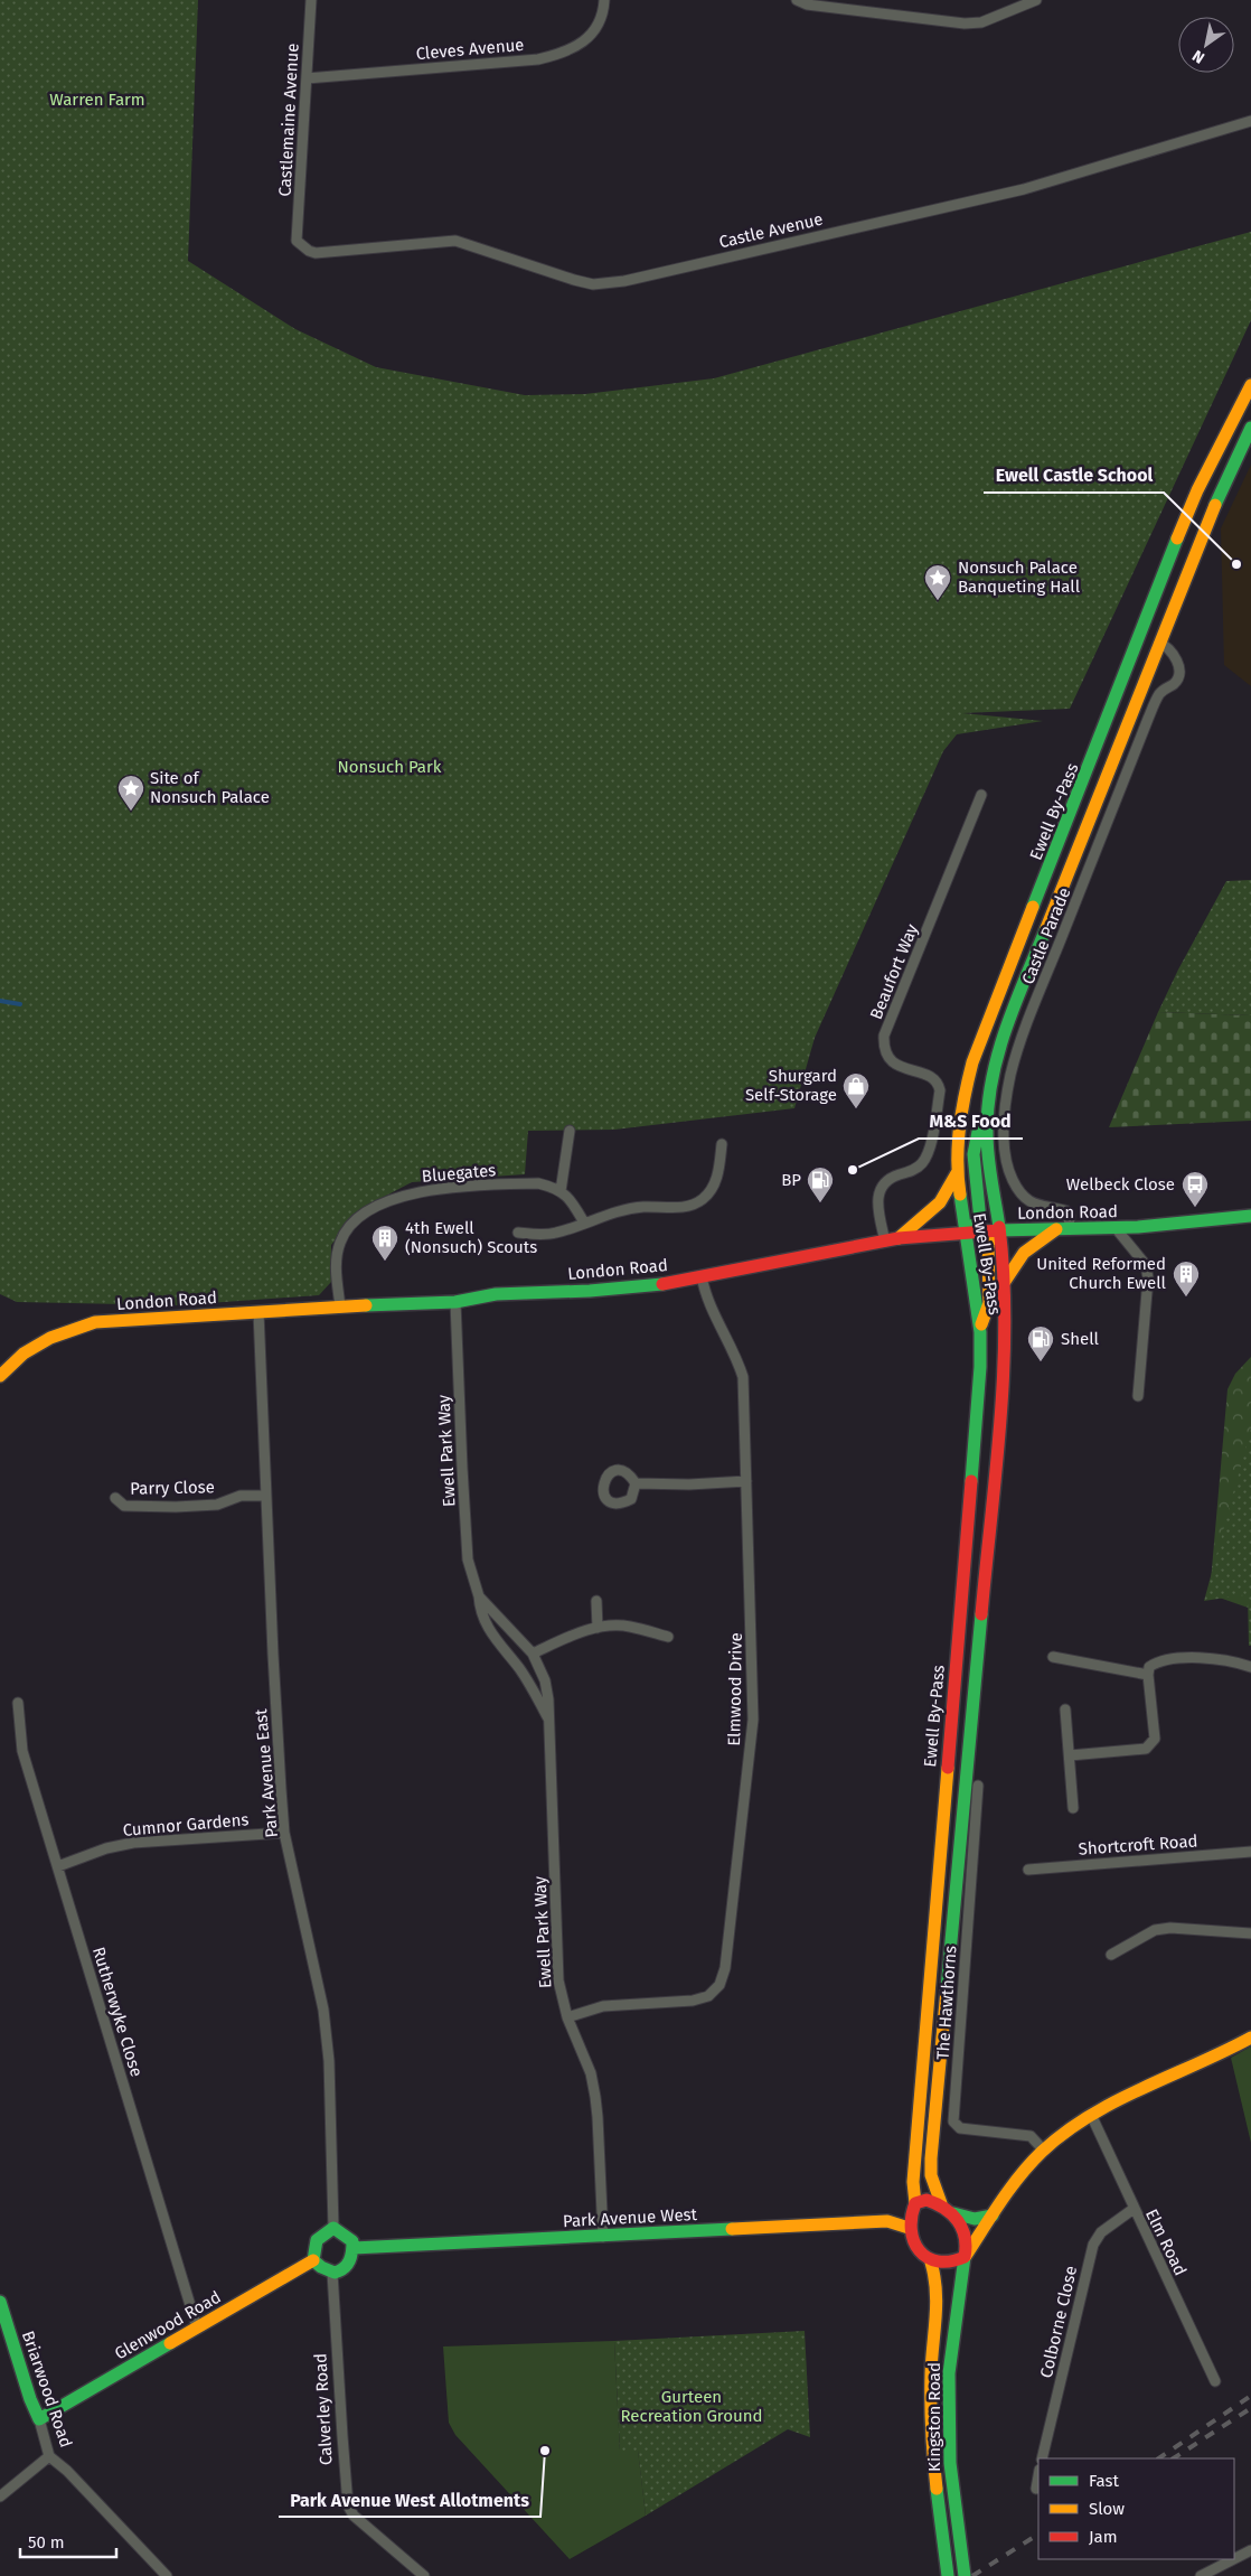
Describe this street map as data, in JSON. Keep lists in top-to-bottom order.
{
  "streets": {
    "main road": [
      "Ewell By-Pass",
      "London Road",
      "Park Avenue West",
      "Glenwood Road",
      "Briarwood Road",
      "Kingston Road"
    ],
    "street": [
      "Cleves Avenue",
      "Castlemaine Avenue",
      "Castle Avenue",
      "Castle Parade",
      "Beaufort Way",
      "Bluegates",
      "Ewell Park Way",
      "Parry Close",
      "Elmwood Drive",
      "Park Avenue East",
      "Cumnor Gardens",
      "Shortcroft Road",
      "The Hawthorns",
      "Rutherwyke Close",
      "Elm Road",
      "Colborne Close",
      "Calverley Road"
    ]
  },
  "crossings": [
    ["Cleves Avenue", "Castlemaine Avenue"],
    ["Castlemaine Avenue", "Castle Avenue"],
    ["Ewell By-Pass", "Castle Parade"],
    ["Ewell By-Pass", "London Road"],
    ["Ewell By-Pass", "Park Avenue West"],
    ["Ewell By-Pass", "Kingston Road"],
    ["Castle Parade", "London Road"],
    ["Beaufort Way", "London Road"],
    ["Bluegates", "London Road"],
    ["London Road", "Ewell Park Way"],
    ["London Road", "Elmwood Drive"],
    ["London Road", "Park Avenue East"],
    ["Ewell Park Way", "Elmwood Drive"],
    ["Ewell Park Way", "Park Avenue West"],
    ["Parry Close", "Park Avenue East"],
    ["Park Avenue East", "Cumnor Gardens"],
    ["Park Avenue East", "Park Avenue West"],
    ["Park Avenue East", "Glenwood Road"],
    ["Park Avenue East", "Calverley Road"],
    ["Cumnor Gardens", "Rutherwyke Close"],
    ["The Hawthorns", "Kingston Road"],
    ["Rutherwyke Close", "Glenwood Road"],
    ["Park Avenue West", "Glenwood Road"],
    ["Park Avenue West", "Calverley Road"],
    ["Park Avenue West", "Kingston Road"],
    ["Elm Road", "Colborne Close"],
    ["Elm Road", "Kingston Road"],
    ["Glenwood Road", "Briarwood Road"],
    ["Glenwood Road", "Calverley Road"]
  ],
  "parks": ["Warren Farm", "Nonsuch Park", "Gurteen Recreation Ground"],
  "places": {
    "other": ["Ewell Castle School", "M&S Food", "Park Avenue West Allotments"],
    "place": ["Nonsuch Palace Banqueting Hall", "Site of Nonsuch Palace"],
    "shop": ["Shurgard Self-Storage"],
    "fuel station": ["BP", "Shell"],
    "bus stop": ["Welbeck Close"],
    "building": ["4th Ewell (Nonsuch) Scouts", "United Reformed Church Ewell"]
  },
  "legend": ["Fast", "Slow", "Jam"],
  "scale_bar": "50 m",
  "north": "bottom left"
}
